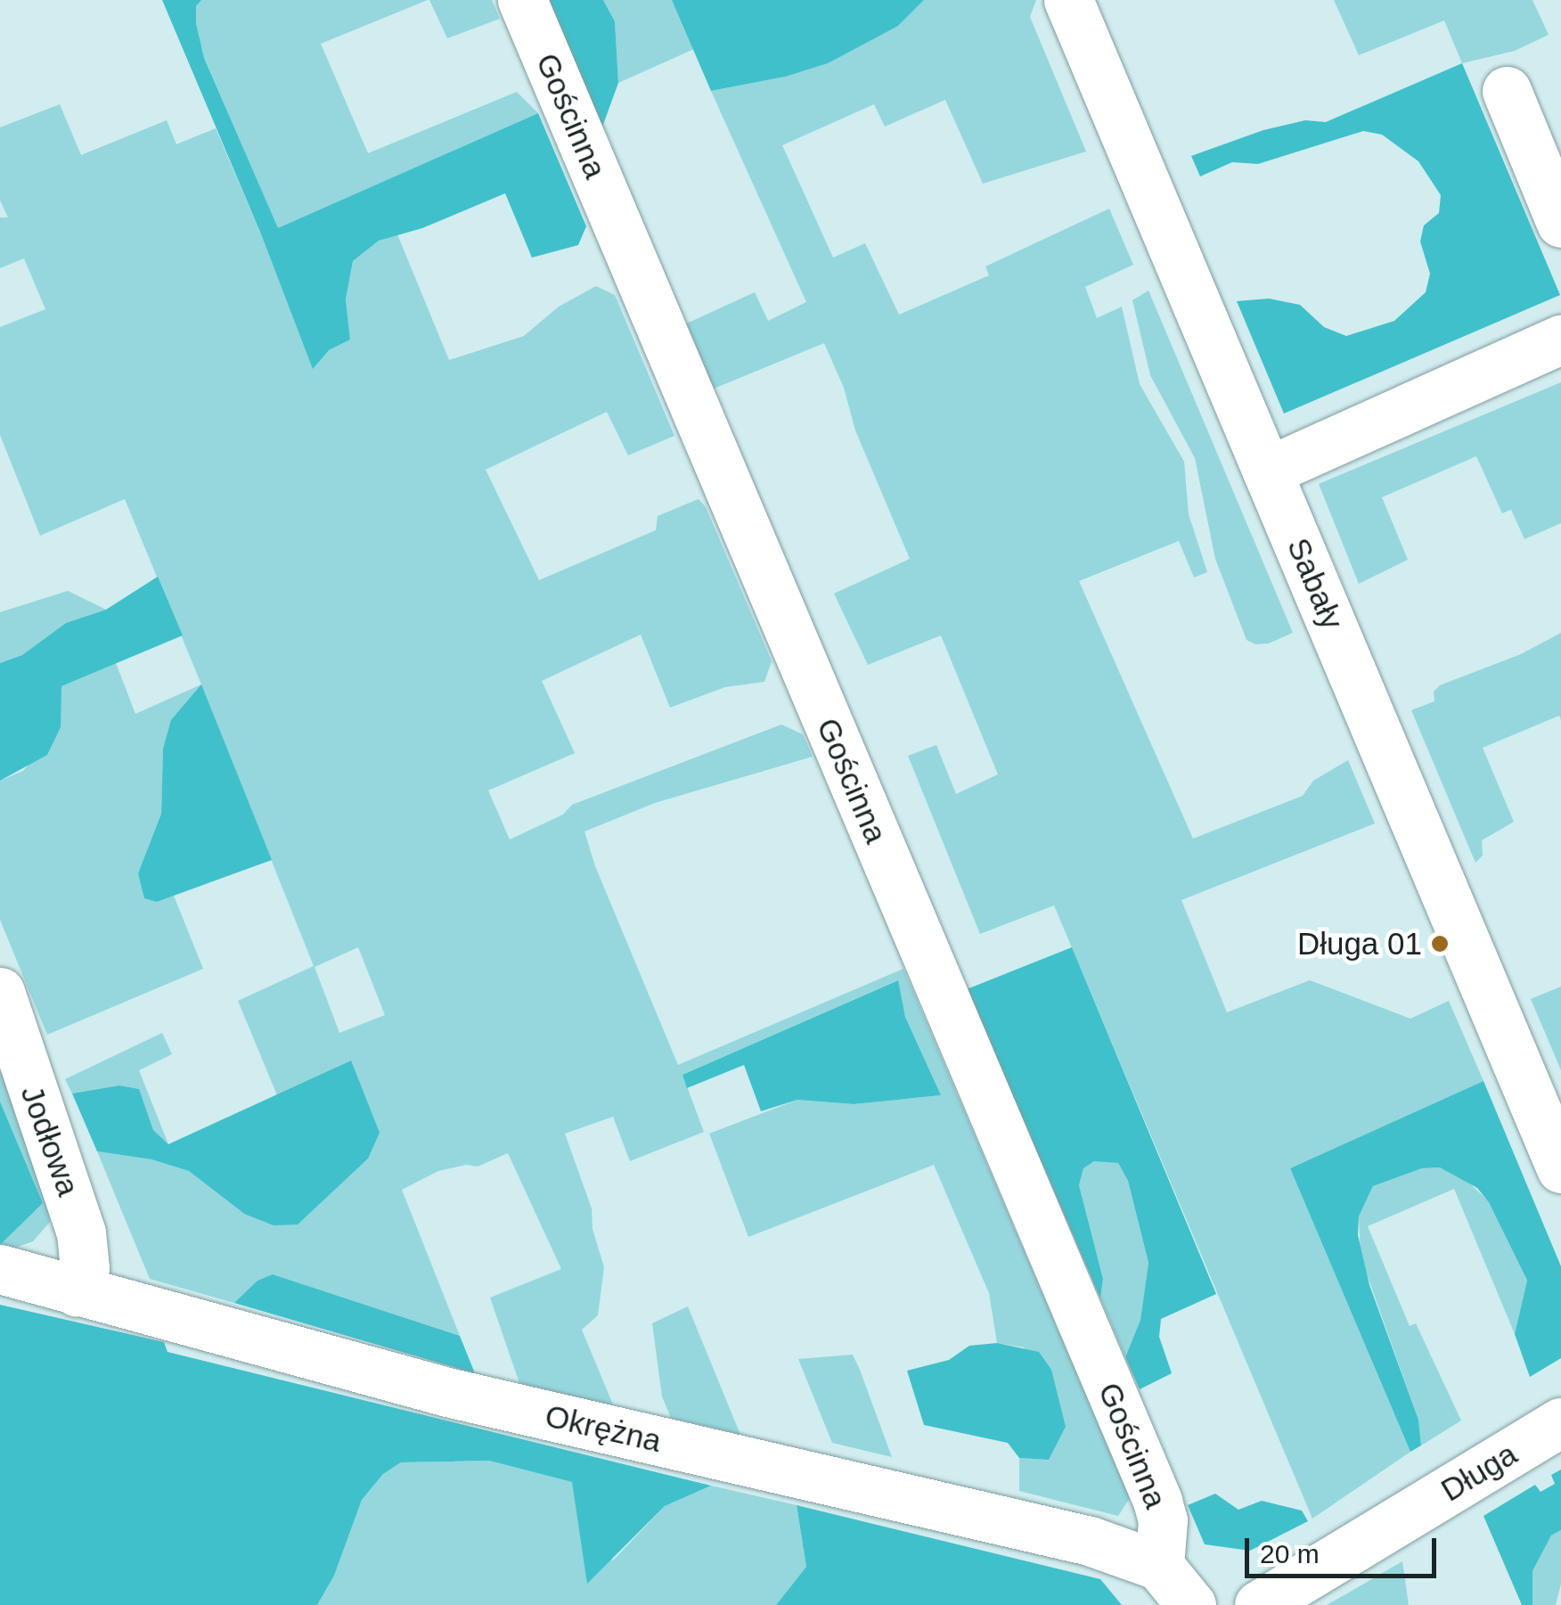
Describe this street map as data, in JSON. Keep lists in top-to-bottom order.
{
  "streets": {
    "street": [
      "Gościnna",
      "Sabały",
      "Jodłowa",
      "Okrężna",
      "Długa"
    ]
  },
  "crossings": [
    ["Gościnna", "Okrężna"],
    ["Jodłowa", "Okrężna"]
  ],
  "places": ["Długa 01"],
  "scale_bar": "20 m"
}
